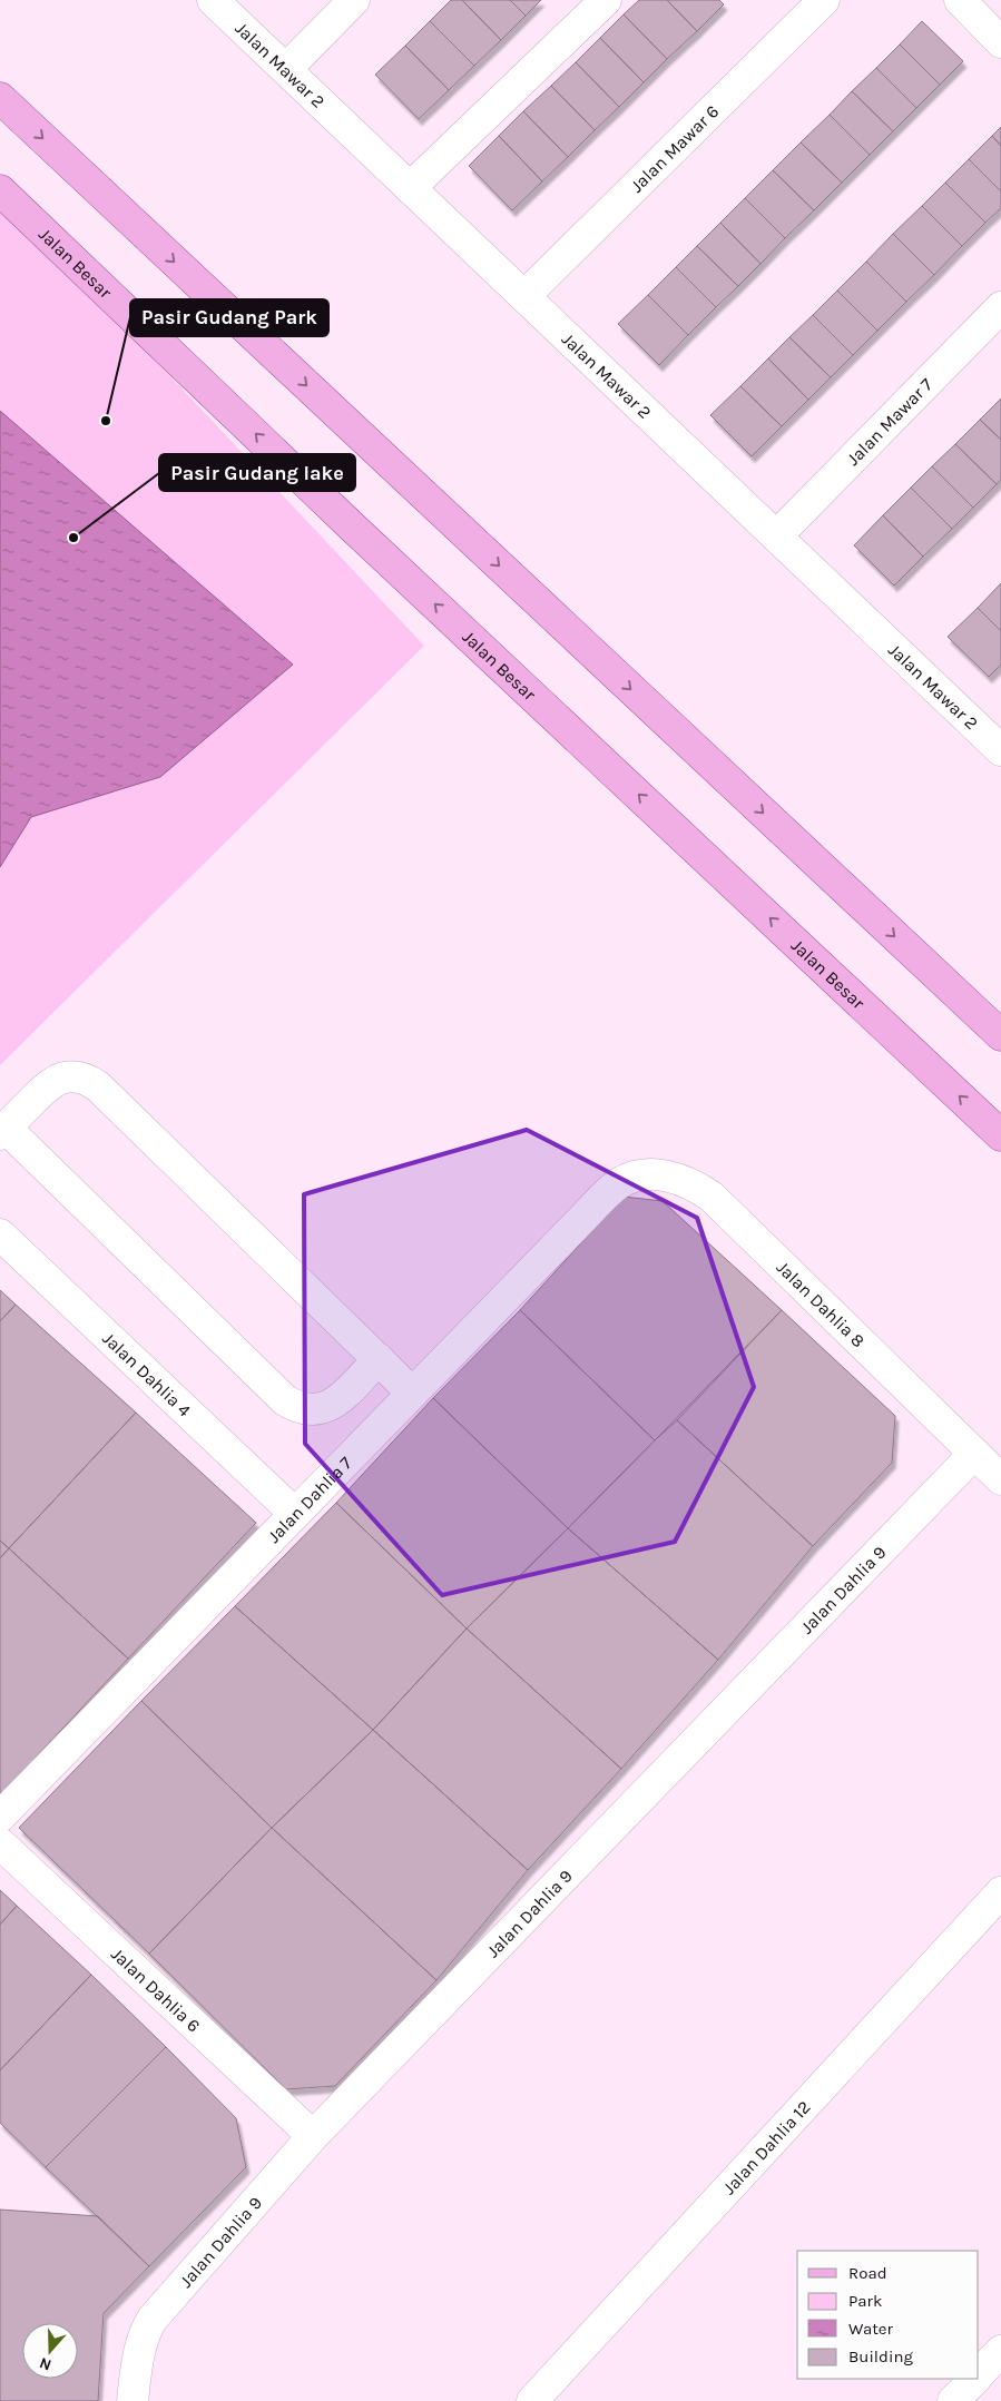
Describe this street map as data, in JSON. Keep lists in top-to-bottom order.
{
  "streets": {
    "main road": ["Jalan Besar"],
    "street": [
      "Jalan Mawar 2",
      "Jalan Mawar 6",
      "Jalan Mawar 7",
      "Jalan Dahlia 8",
      "Jalan Dahlia 4",
      "Jalan Dahlia 7",
      "Jalan Dahlia 9",
      "Jalan Dahlia 6",
      "Jalan Dahlia 12"
    ]
  },
  "crossings": [
    ["Jalan Mawar 2", "Jalan Mawar 6"],
    ["Jalan Mawar 2", "Jalan Mawar 7"],
    ["Jalan Dahlia 8", "Jalan Dahlia 7"],
    ["Jalan Dahlia 8", "Jalan Dahlia 9"],
    ["Jalan Dahlia 4", "Jalan Dahlia 7"],
    ["Jalan Dahlia 9", "Jalan Dahlia 6"]
  ],
  "places": ["Pasir Gudang Park", "Pasir Gudang lake"],
  "legend": [
    "Road",
    "Park",
    "Water",
    "Building"
  ],
  "north": "bottom"
}
